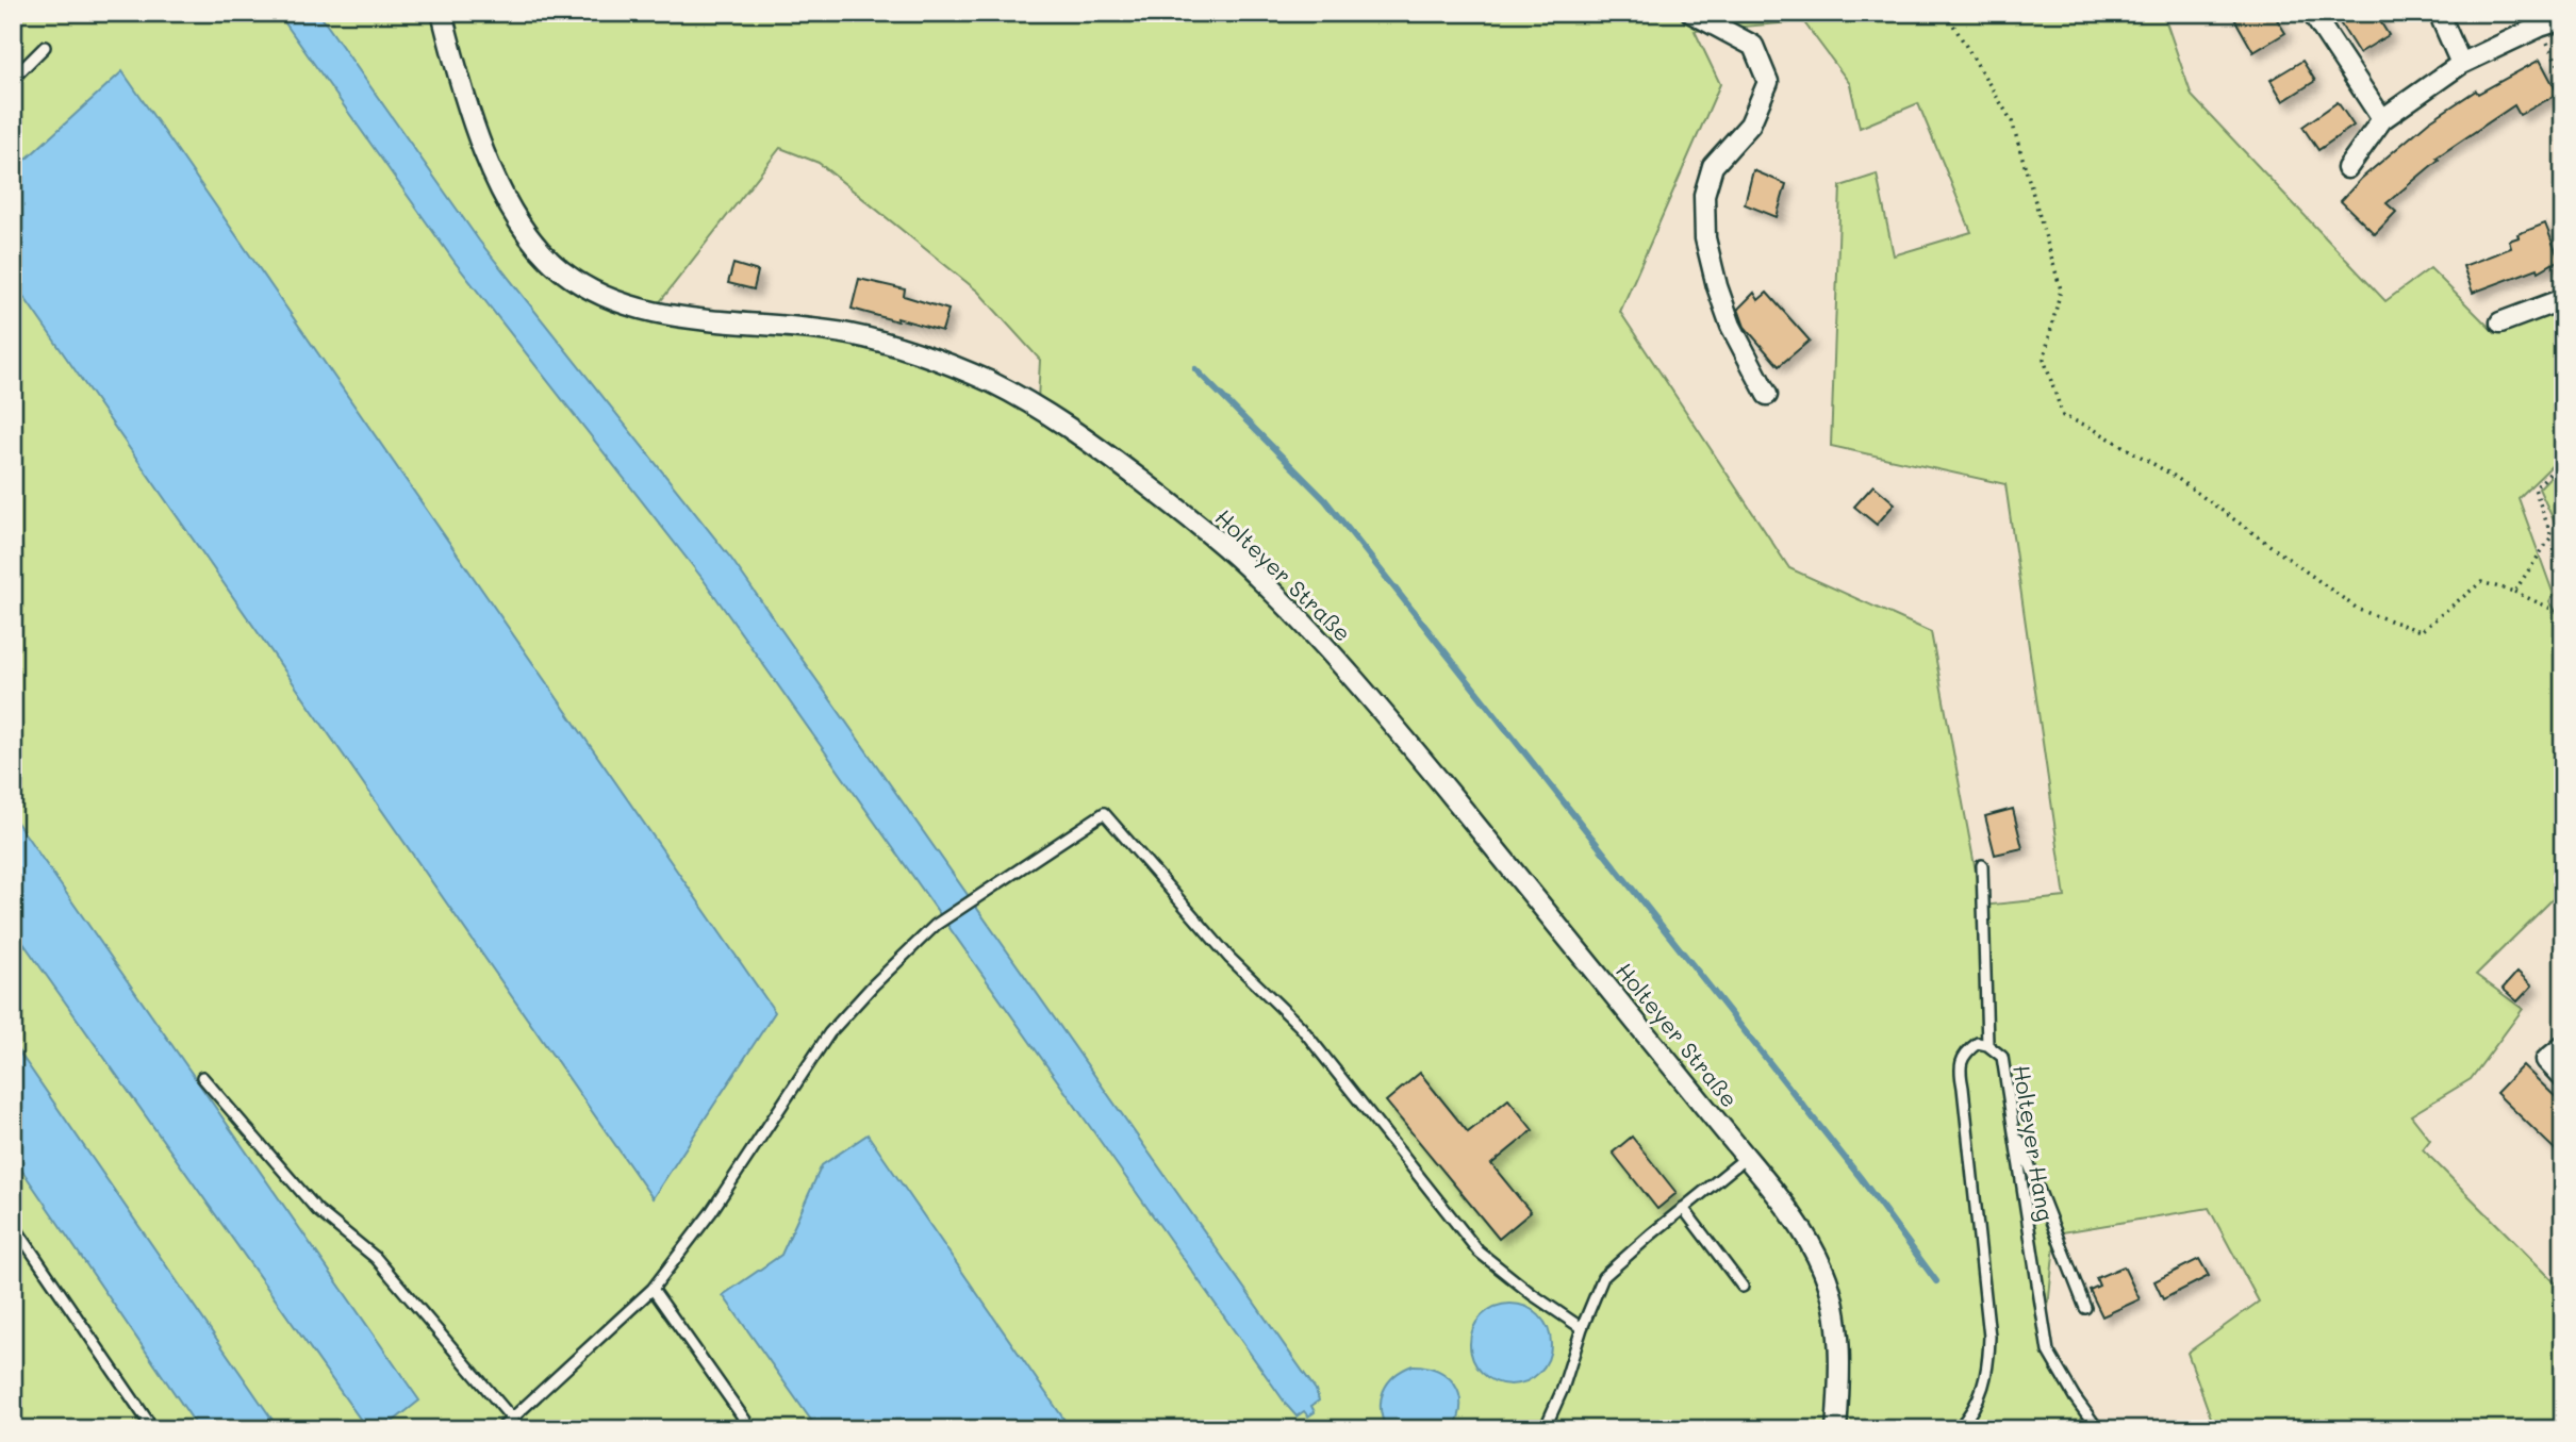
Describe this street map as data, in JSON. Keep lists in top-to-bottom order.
{
  "streets": {
    "street": ["Holteyer Straße"],
    "lane": ["Holteyer Hang"]
  }
}
